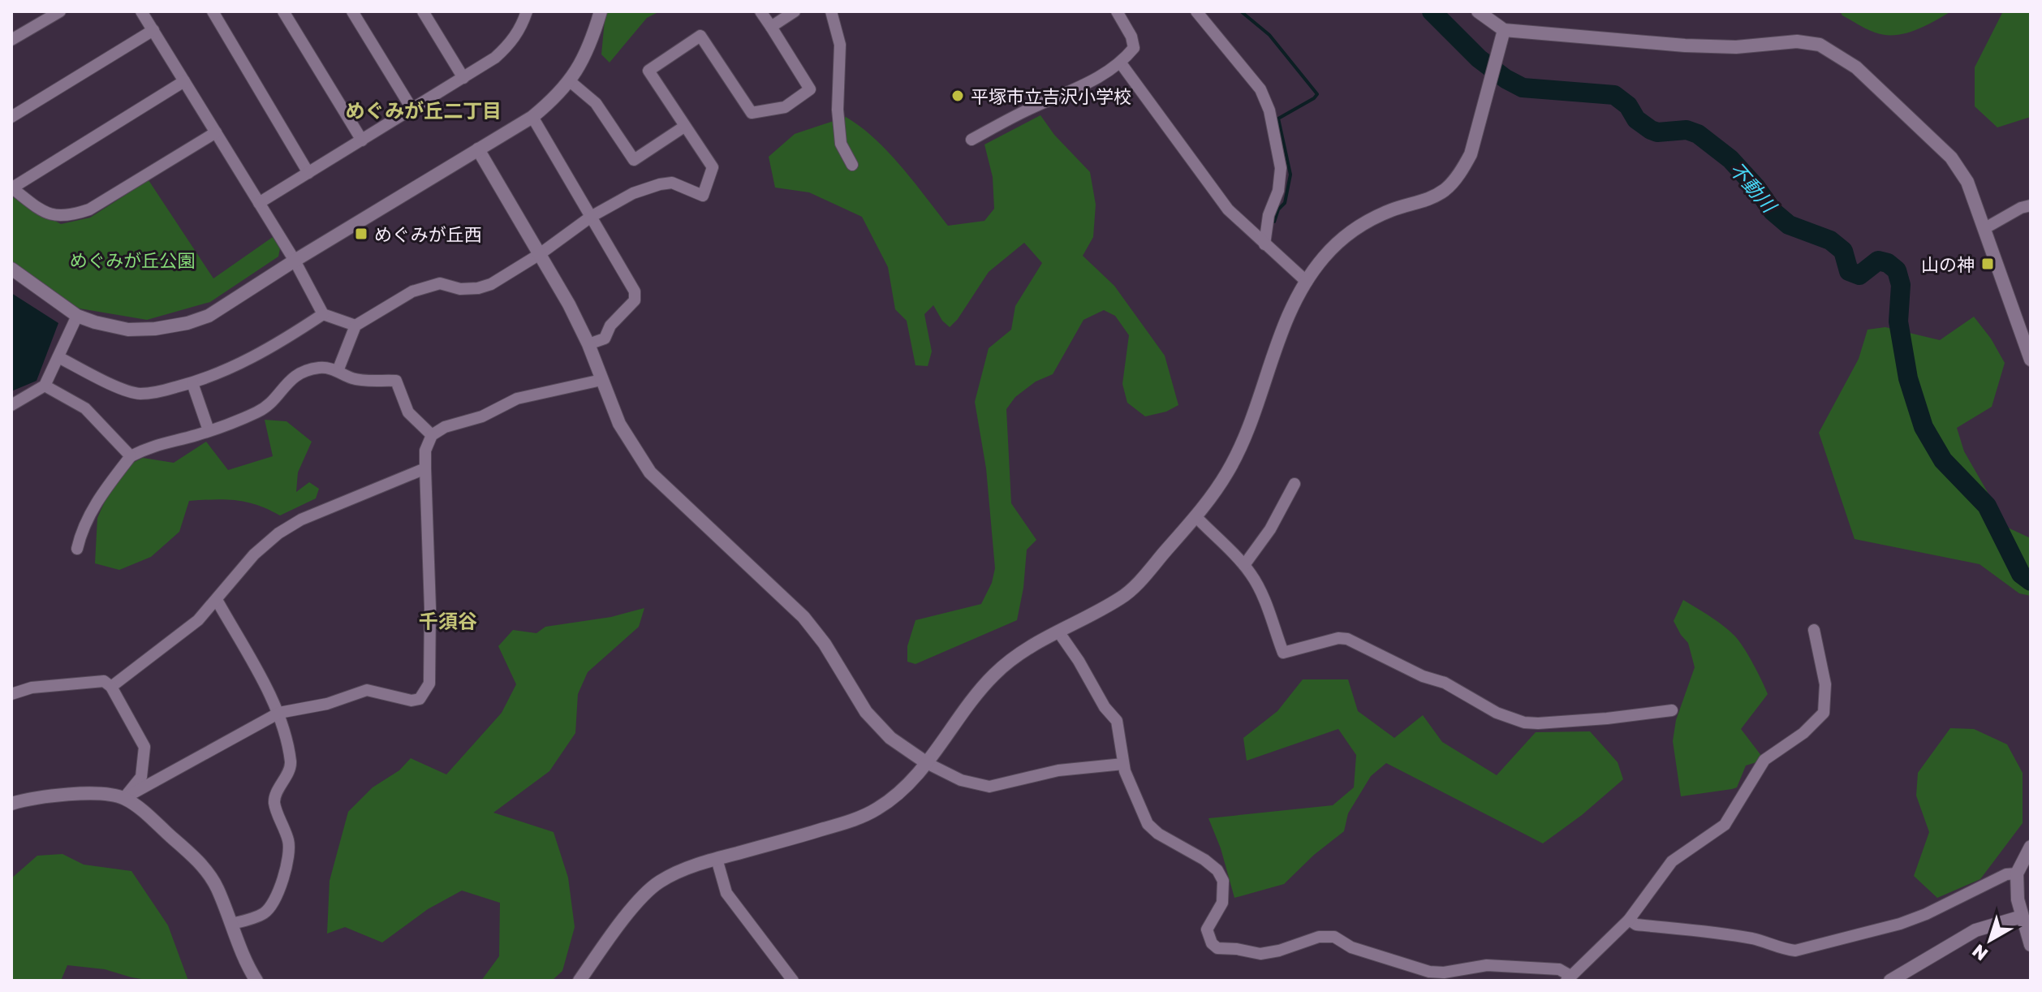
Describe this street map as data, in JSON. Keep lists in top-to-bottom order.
{
  "districts": ["めぐみが丘二丁目", "千須谷"],
  "water": ["不動川"],
  "parks": ["めぐみが丘公園"],
  "places": {
    "other": ["平塚市立吉沢小学校"],
    "transit": ["めぐみが丘西", "山の神"]
  },
  "north": "bottom left"
}
